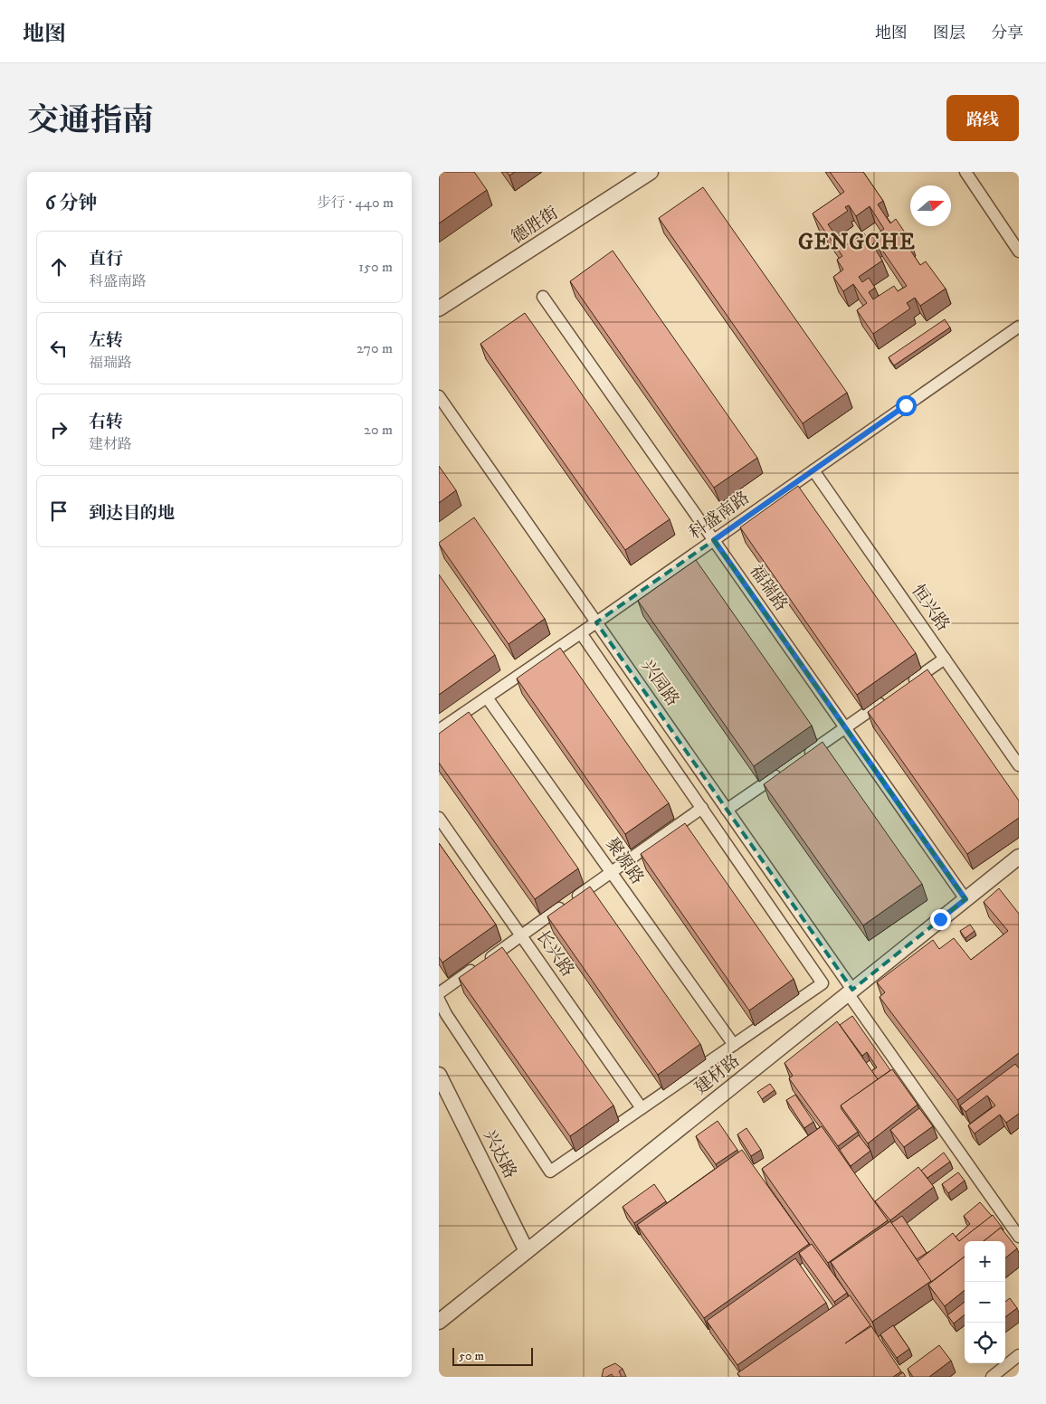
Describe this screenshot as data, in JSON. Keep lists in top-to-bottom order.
{
  "streets": {
    "street": [
      "德胜街",
      "科盛南路",
      "福瑞路",
      "恒兴路",
      "兴园路",
      "聚源路",
      "长兴路",
      "建材路",
      "兴达路"
    ]
  },
  "crossings": [
    ["科盛南路", "福瑞路"],
    ["科盛南路", "恒兴路"],
    ["科盛南路", "兴园路"],
    ["科盛南路", "聚源路"],
    ["福瑞路", "建材路"],
    ["兴园路", "建材路"],
    ["建材路", "兴达路"]
  ],
  "districts": ["GENGCHE"],
  "scale_bar": "50 m",
  "north": "right",
  "page": {
    "header": "地图",
    "nav": ["地图", "图层", "分享"],
    "title": "交通指南",
    "buttons": "路线",
    "heading": ["6 分钟", "步行 · 440 m"],
    "list": [
      ["直行", "科盛南路", "150 m"],
      ["左转", "福瑞路", "270 m"],
      ["右转", "建材路", "20 m"],
      "到达目的地"
    ],
    "map_buttons": ["+", "−"],
    "scale": "50 m"
  }
}
